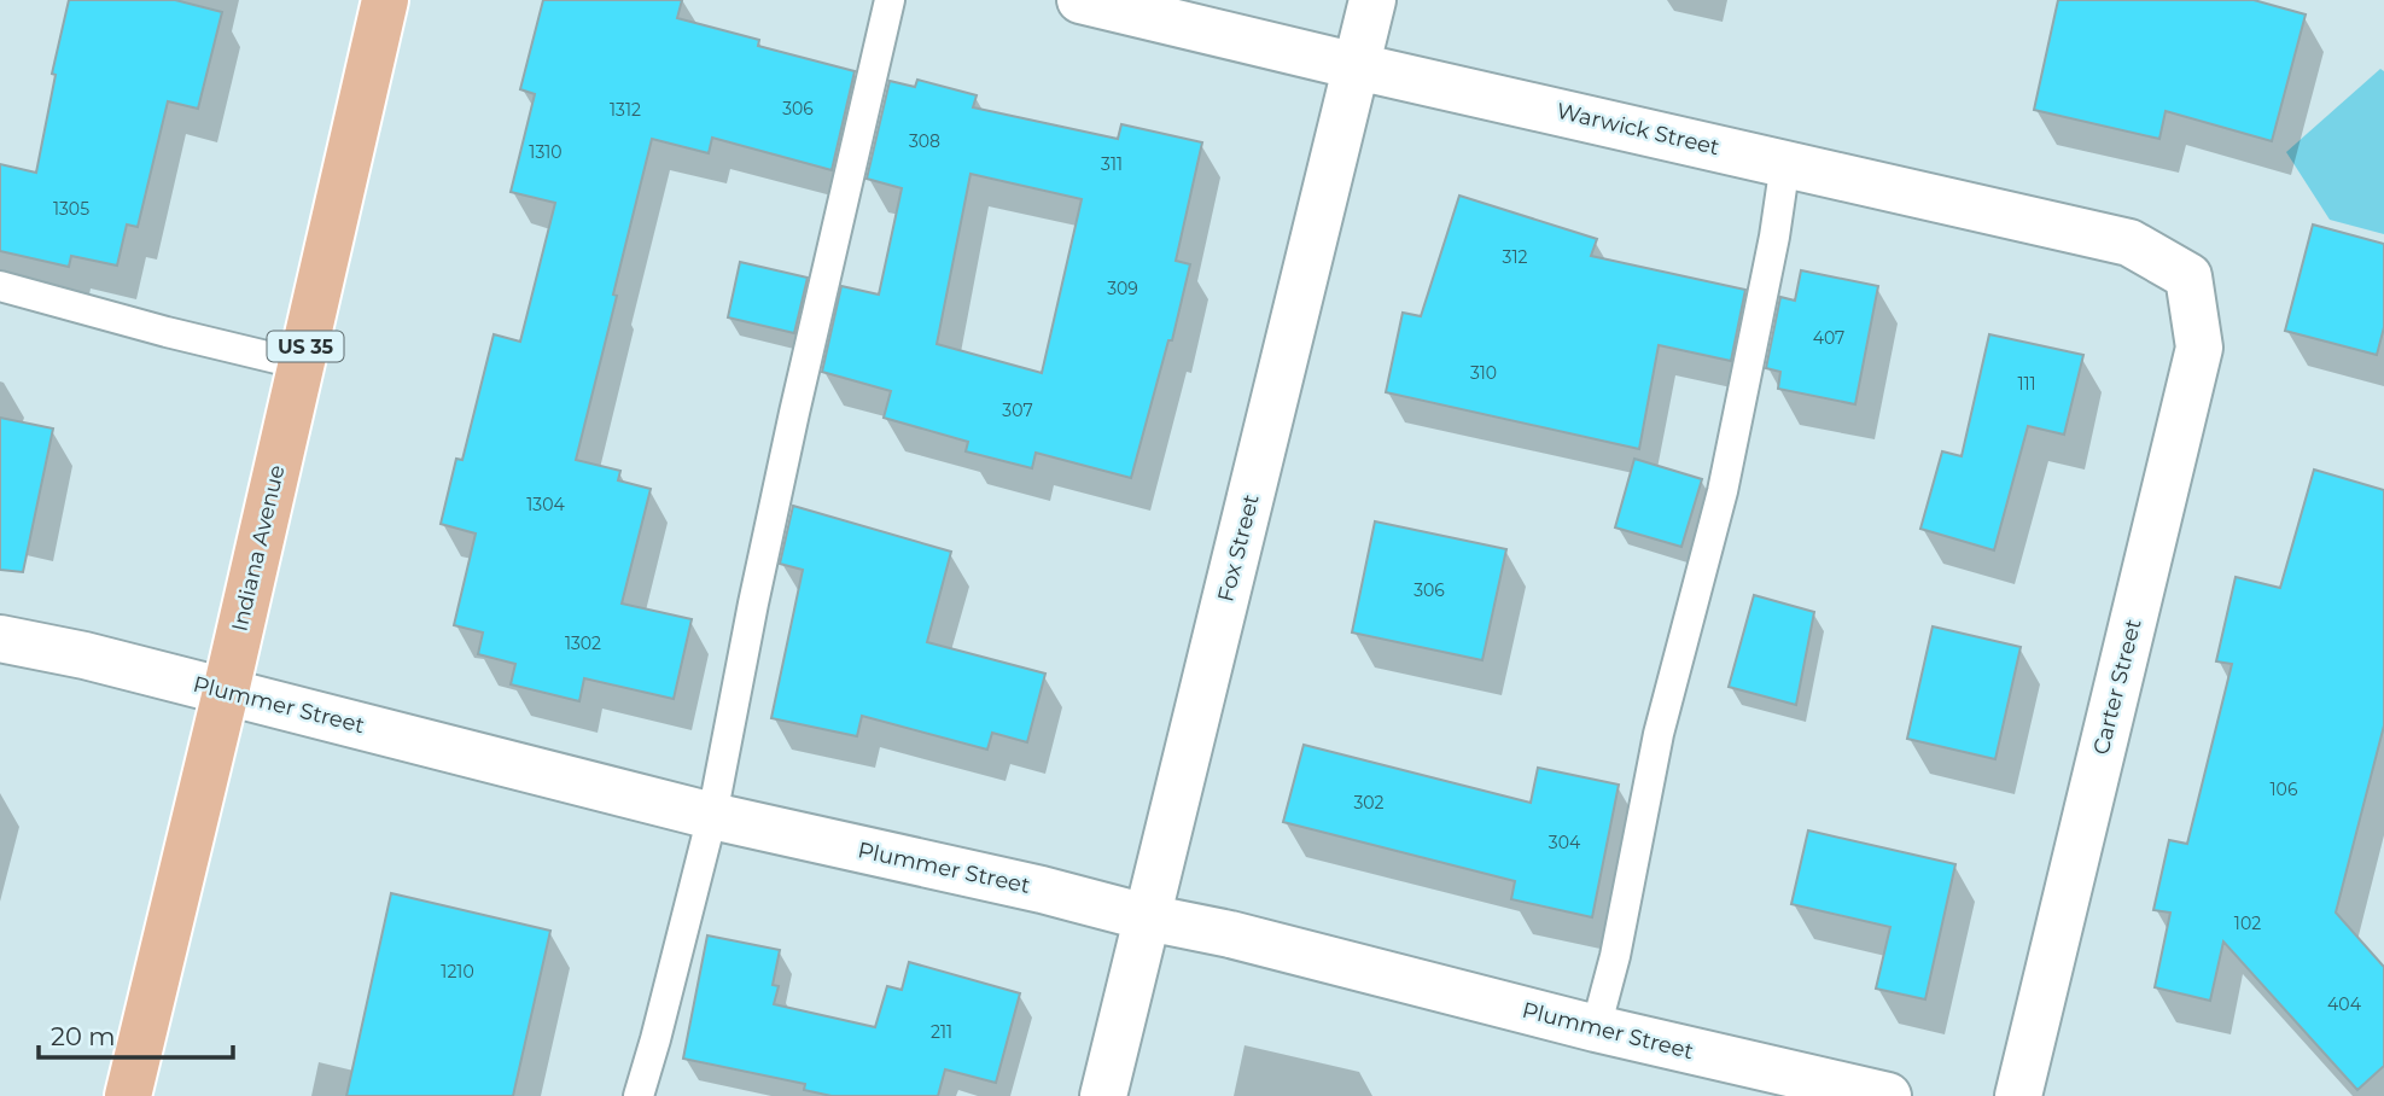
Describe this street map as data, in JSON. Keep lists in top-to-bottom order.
{
  "streets": {
    "main road": ["US 35", "Indiana Avenue"],
    "street": [
      "Warwick Street",
      "Fox Street",
      "Carter Street",
      "Plummer Street"
    ]
  },
  "crossings": [
    ["Warwick Street", "Fox Street"],
    ["Warwick Street", "Carter Street"],
    ["Indiana Avenue", "Plummer Street"],
    ["Fox Street", "Plummer Street"]
  ],
  "house_numbers": [
    "306",
    "1312",
    "308",
    "1310",
    "311",
    "1305",
    "312",
    "309",
    "407",
    "310",
    "111",
    "307",
    "1304",
    "306",
    "1302",
    "106",
    "302",
    "304",
    "102",
    "1210",
    "404",
    "211"
  ],
  "scale_bar": "20 m"
}
